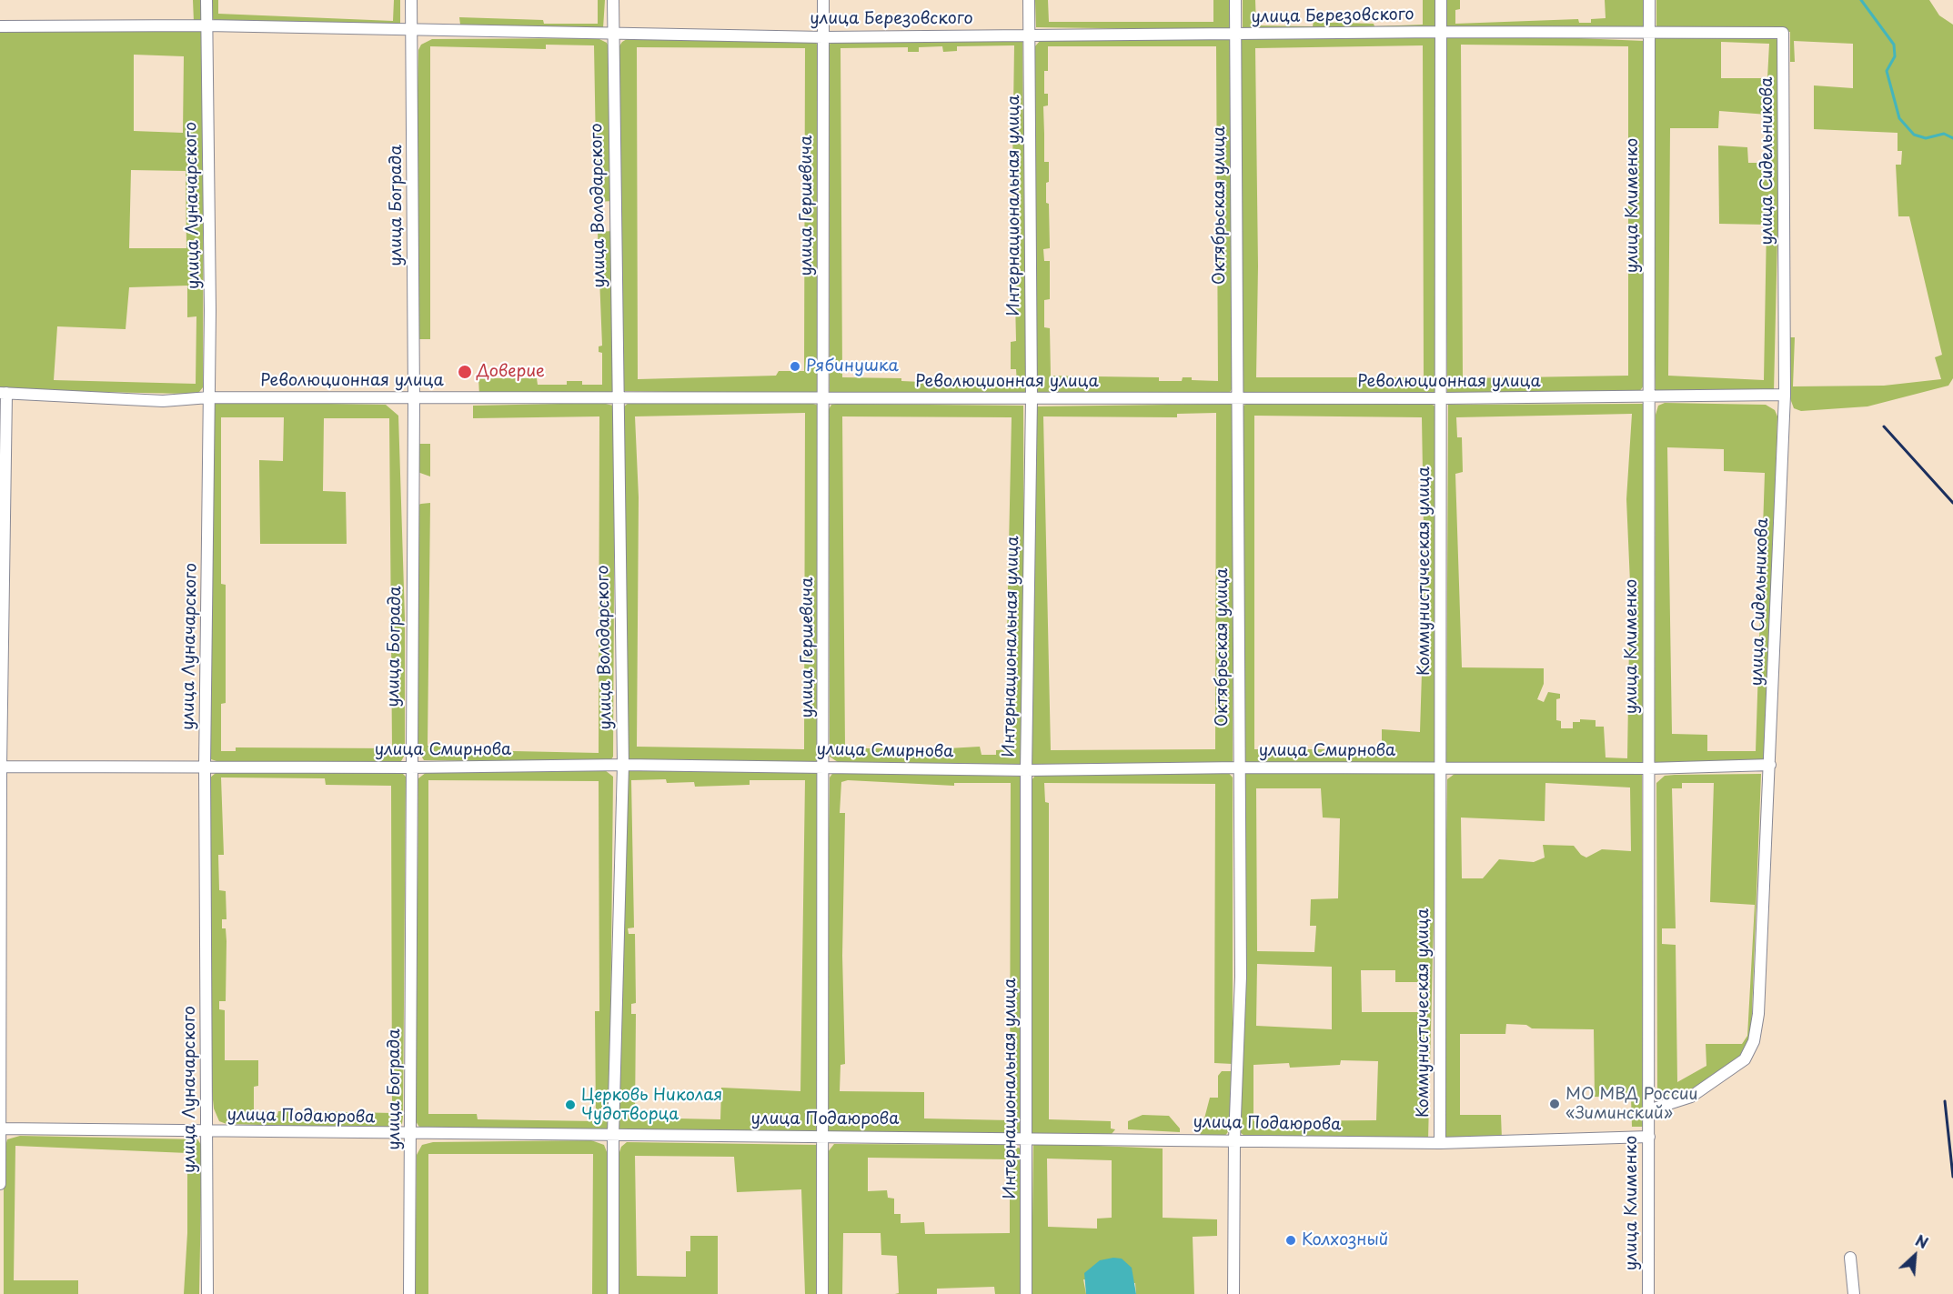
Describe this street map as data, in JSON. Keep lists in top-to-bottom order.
{
  "streets": {
    "street": [
      "улица Березовского",
      "улица Сидельникова",
      "улица Луначарского",
      "улица Бограда",
      "улица Володарского",
      "улица Гершевича",
      "Интернациональная улица",
      "Октябрьская улица",
      "улица Клименко",
      "Революционная улица",
      "Коммунистическая улица",
      "улица Смирнова",
      "улица Подаюрова"
    ]
  },
  "crossings": [
    ["улица Березовского", "улица Сидельникова"],
    ["улица Березовского", "улица Луначарского"],
    ["улица Березовского", "улица Бограда"],
    ["улица Березовского", "улица Володарского"],
    ["улица Березовского", "улица Гершевича"],
    ["улица Березовского", "Интернациональная улица"],
    ["улица Березовского", "Октябрьская улица"],
    ["улица Березовского", "улица Клименко"],
    ["улица Березовского", "Коммунистическая улица"],
    ["улица Сидельникова", "улица Клименко"],
    ["улица Сидельникова", "Революционная улица"],
    ["улица Сидельникова", "улица Смирнова"],
    ["улица Луначарского", "Революционная улица"],
    ["улица Луначарского", "улица Смирнова"],
    ["улица Луначарского", "улица Подаюрова"],
    ["улица Бограда", "Революционная улица"],
    ["улица Бограда", "улица Смирнова"],
    ["улица Бограда", "улица Подаюрова"],
    ["улица Володарского", "Революционная улица"],
    ["улица Володарского", "улица Смирнова"],
    ["улица Володарского", "улица Подаюрова"],
    ["улица Гершевича", "Революционная улица"],
    ["улица Гершевича", "улица Смирнова"],
    ["улица Гершевича", "улица Подаюрова"],
    ["Интернациональная улица", "Революционная улица"],
    ["Интернациональная улица", "улица Смирнова"],
    ["Интернациональная улица", "улица Подаюрова"],
    ["Октябрьская улица", "Революционная улица"],
    ["Октябрьская улица", "улица Смирнова"],
    ["Октябрьская улица", "улица Подаюрова"],
    ["улица Клименко", "Революционная улица"],
    ["улица Клименко", "улица Смирнова"],
    ["улица Клименко", "улица Подаюрова"],
    ["Революционная улица", "Коммунистическая улица"],
    ["Коммунистическая улица", "улица Смирнова"],
    ["Коммунистическая улица", "улица Подаюрова"]
  ],
  "places": [
    "Рябинушка",
    "Доверие",
    "МО МВД России «Зиминский»",
    "Церковь Николая Чудотворца",
    "Колхозный"
  ],
  "north": "top right"
}
